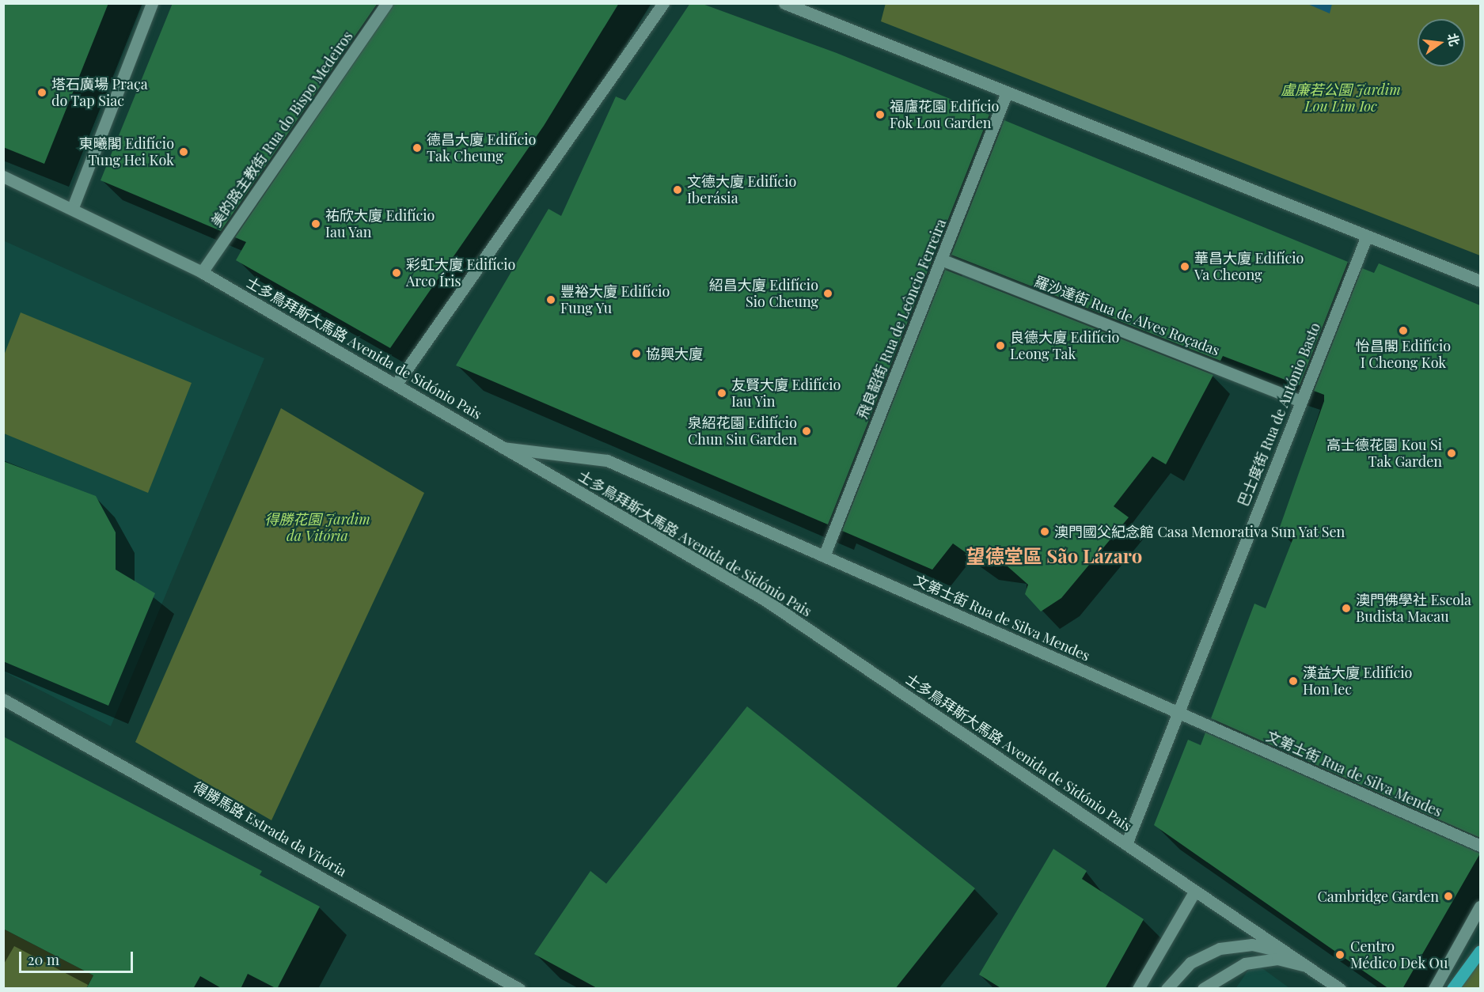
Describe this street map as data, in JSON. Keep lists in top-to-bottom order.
{
  "streets": {
    "street": [
      "美的路主教街 Rua do Bispo Medeiros",
      "羅沙達街 Rua de Alves Roçadas",
      "飛良韶街 Rua de Leôncio Ferreira",
      "士多鳥拜斯大馬路 Avenida de Sidónio Pais",
      "巴士度街 Rua de António Basto",
      "文第士街 Rua de Silva Mendes",
      "得勝馬路 Estrada da Vitória"
    ]
  },
  "crossings": [
    ["美的路主教街 Rua do Bispo Medeiros", "士多鳥拜斯大馬路 Avenida de Sidónio Pais"],
    ["羅沙達街 Rua de Alves Roçadas", "飛良韶街 Rua de Leôncio Ferreira"],
    ["羅沙達街 Rua de Alves Roçadas", "巴士度街 Rua de António Basto"],
    ["飛良韶街 Rua de Leôncio Ferreira", "文第士街 Rua de Silva Mendes"],
    ["士多鳥拜斯大馬路 Avenida de Sidónio Pais", "巴士度街 Rua de António Basto"],
    ["士多鳥拜斯大馬路 Avenida de Sidónio Pais", "文第士街 Rua de Silva Mendes"],
    ["巴士度街 Rua de António Basto", "文第士街 Rua de Silva Mendes"]
  ],
  "districts": ["望德堂區 São Lázaro"],
  "parks": ["盧廉若公園 Jardim Lou Lim Ioc", "得勝花園 Jardim da Vitória"],
  "places": [
    "塔石廣場 Praça do Tap Siac",
    "福廬花園 Edifício Fok Lou Garden",
    "德昌大廈 Edifício Tak Cheung",
    "東曦閣 Edifício Tung Hei Kok",
    "文德大廈 Edifício Iberásia",
    "祐欣大廈 Edifício Iau Yan",
    "華昌大廈 Edifício Va Cheong",
    "彩虹大廈 Edifício Arco Íris",
    "紹昌大廈 Edifício Sio Cheung",
    "豐裕大廈 Edifício Fung Yu",
    "怡昌閣 Edifício I Cheong Kok",
    "良德大廈 Edifício Leong Tak",
    "協興大廈",
    "友賢大廈 Edifício Iau Yin",
    "泉紹花園 Edifício Chun Siu Garden",
    "高士德花園 Kou Si Tak Garden",
    "澳門國父紀念館 Casa Memorativa Sun Yat Sen",
    "澳門佛學社 Escola Budista Macau",
    "漢益大廈 Edifício Hon Iec",
    "Cambridge Garden",
    "Centro Médico Dek Ou"
  ],
  "scale_bar": "20 m",
  "north": "right"
}
